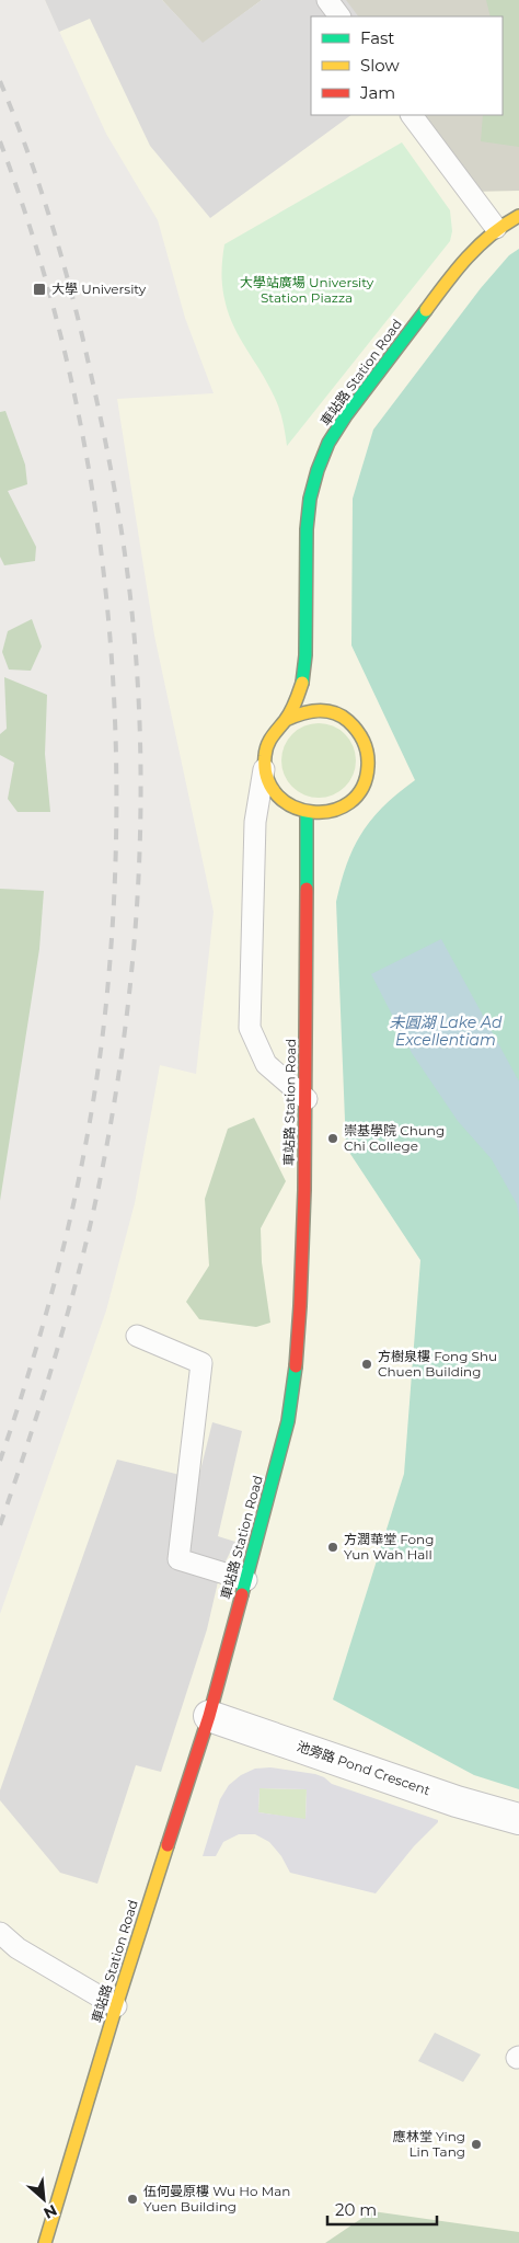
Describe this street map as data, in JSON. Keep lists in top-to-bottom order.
{
  "streets": {
    "street": ["車站路 Station Road", "池旁路 Pond Crescent"]
  },
  "crossings": [
    ["車站路 Station Road", "池旁路 Pond Crescent"]
  ],
  "water": ["未圓湖 Lake Ad Excellentiam"],
  "parks": ["大學站廣場 University Station Piazza"],
  "places": {
    "transit": ["大學 University"],
    "other": [
      "崇基學院 Chung Chi College",
      "方樹泉樓 Fong Shu Chuen Building",
      "方潤華堂 Fong Yun Wah Hall",
      "應林堂 Ying Lin Tang",
      "伍何曼原樓 Wu Ho Man Yuen Building"
    ]
  },
  "legend": ["Fast", "Slow", "Jam"],
  "scale_bar": "20 m",
  "north": "bottom right"
}
